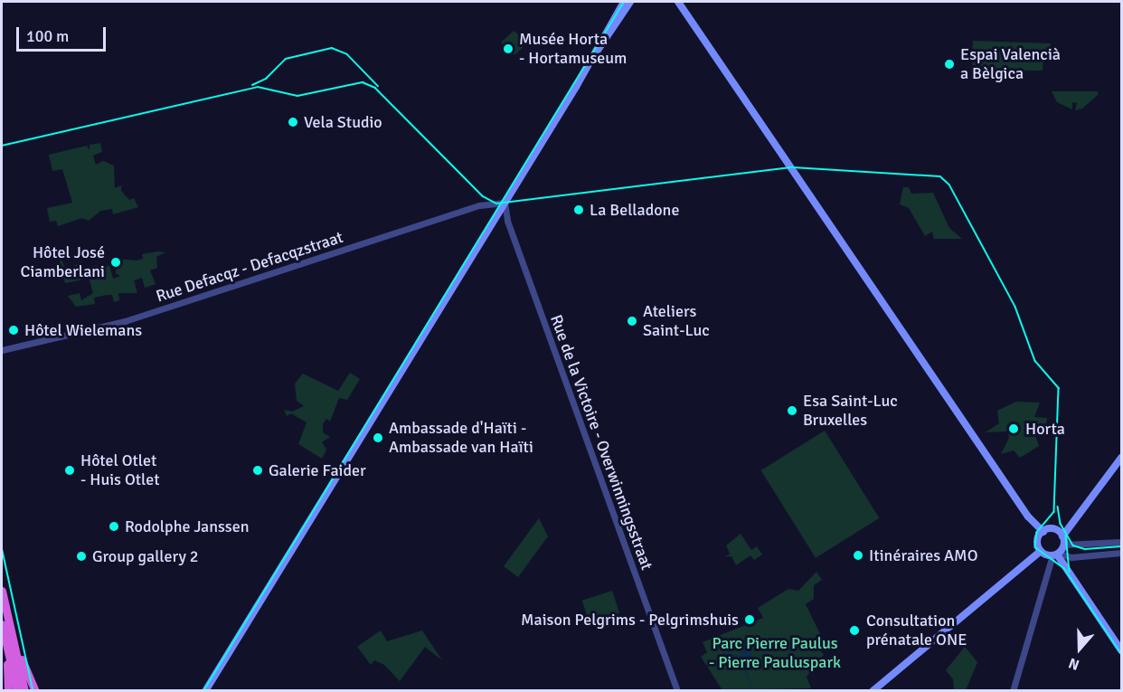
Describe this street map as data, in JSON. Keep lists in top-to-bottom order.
{
  "streets": {
    "street": ["Rue Defacqz - Defacqzstraat", "Rue de la Victoire - Overwinningsstraat"]
  },
  "crossings": [
    ["Rue Defacqz - Defacqzstraat", "Rue de la Victoire - Overwinningsstraat"]
  ],
  "parks": ["Parc Pierre Paulus - Pierre Pauluspark"],
  "places": [
    "Musée Horta - Hortamuseum",
    "Espai Valencià a Bèlgica",
    "Vela Studio",
    "La Belladone",
    "Hôtel José Ciamberlani",
    "Ateliers Saint-Luc",
    "Hôtel Wielemans",
    "Esa Saint-Luc Bruxelles",
    "Horta",
    "Ambassade d'Haïti - Ambassade van Haïti",
    "Hôtel Otlet - Huis Otlet",
    "Galerie Faider",
    "Rodolphe Janssen",
    "Itinéraires AMO",
    "Group gallery 2",
    "Maison Pelgrims - Pelgrimshuis",
    "Consultation prénatale ONE"
  ],
  "scale_bar": "100 m",
  "north": "bottom"
}
